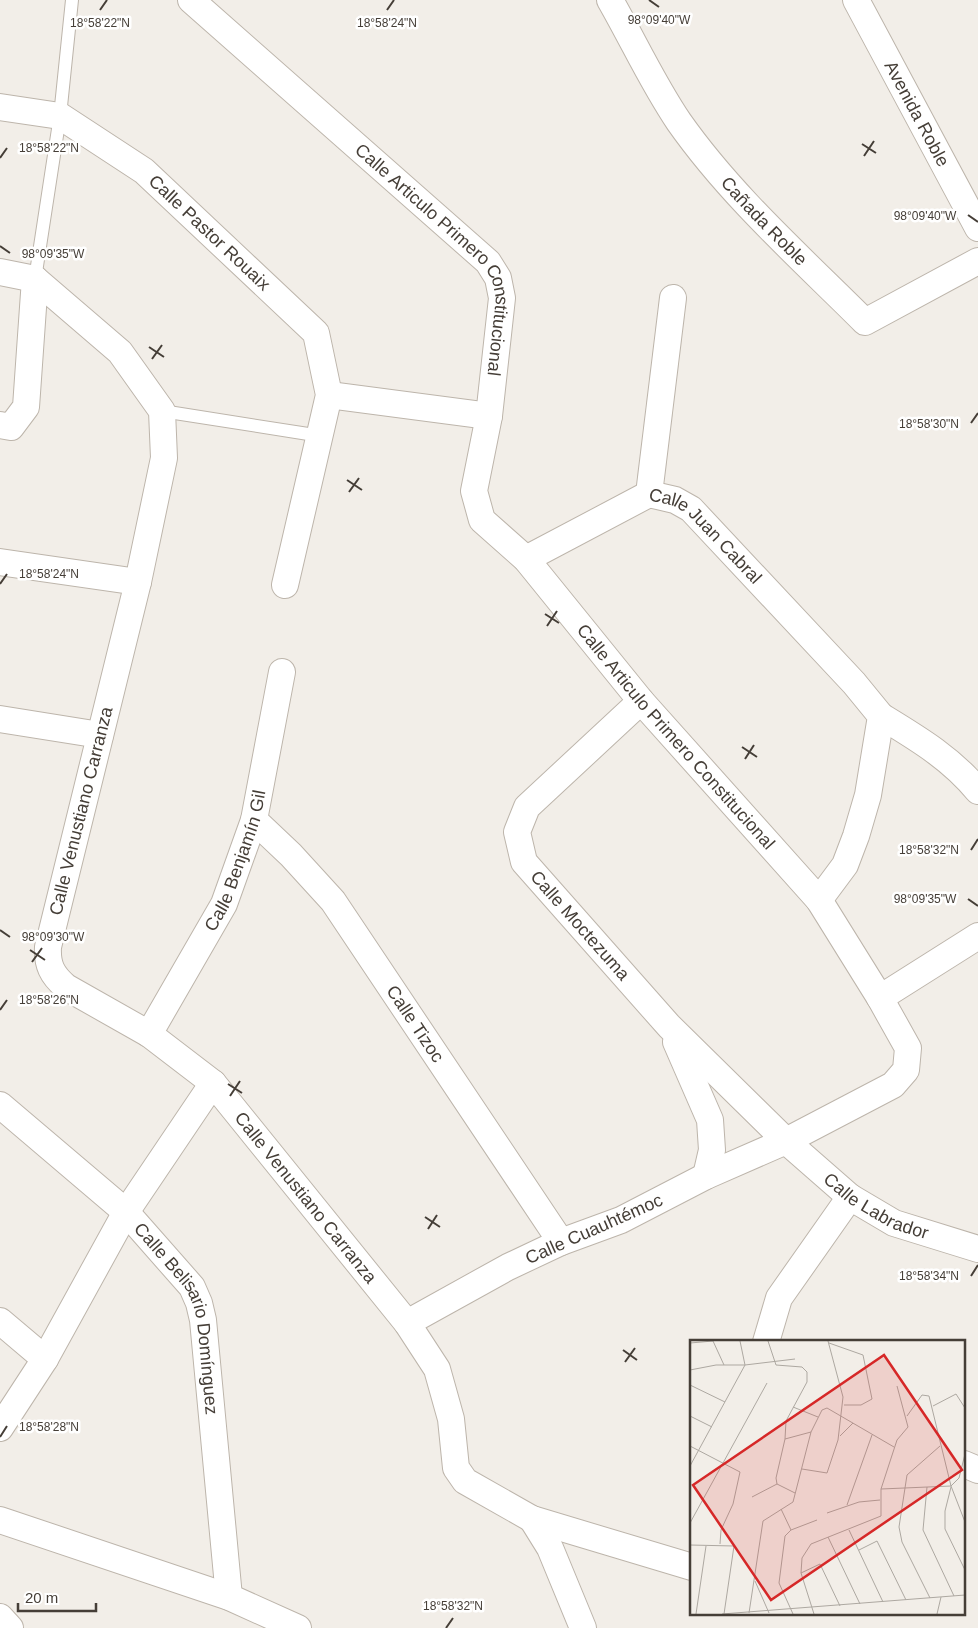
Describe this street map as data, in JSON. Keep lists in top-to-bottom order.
{
  "streets": {
    "street": [
      "Avenida Roble",
      "Cañada Roble",
      "Calle Pastor Rouaix",
      "Calle Articulo Primero Constitucional",
      "Calle Juan Cabral",
      "Calle Venustiano Carranza",
      "Calle Benjamín Gil",
      "Calle Moctezuma",
      "Calle Tizoc",
      "Calle Labrador",
      "Calle Cuauhtémoc",
      "Calle Belisario Domínguez"
    ]
  },
  "crossings": [
    ["Calle Articulo Primero Constitucional", "Calle Moctezuma"],
    ["Calle Articulo Primero Constitucional", "Calle Cuauhtémoc"],
    ["Calle Venustiano Carranza", "Calle Benjamín Gil"],
    ["Calle Venustiano Carranza", "Calle Cuauhtémoc"],
    ["Calle Benjamín Gil", "Calle Tizoc"],
    ["Calle Moctezuma", "Calle Labrador"],
    ["Calle Moctezuma", "Calle Cuauhtémoc"],
    ["Calle Tizoc", "Calle Cuauhtémoc"],
    ["Calle Labrador", "Calle Cuauhtémoc"]
  ],
  "scale_bar": "20 m",
  "coordinates": [
    "98°09'40\"W",
    "18°58'22\"N",
    "18°58'24\"N",
    "98°09'35\"W",
    "18°58'30\"N",
    "18°58'32\"N",
    "98°09'30\"W",
    "18°58'26\"N",
    "18°58'34\"N",
    "18°58'28\"N"
  ]
}
